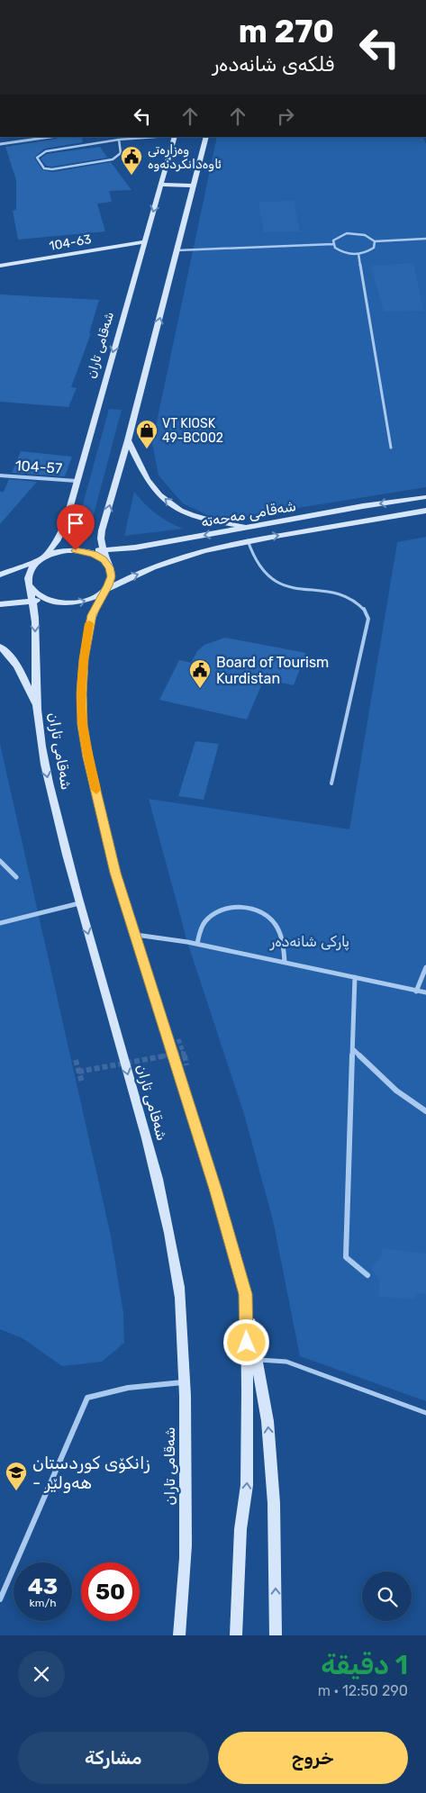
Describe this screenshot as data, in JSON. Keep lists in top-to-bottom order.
{
  "streets": {
    "main road": ["104-63", "شەقامی تاران", "شەقامی مەحەتە"],
    "street": ["104-57"]
  },
  "crossings": [
    ["104-63", "شەقامی تاران"],
    ["شەقامی تاران", "104-57"],
    ["شەقامی تاران", "شەقامی مەحەتە"]
  ],
  "parks": ["پارکی شانەدەر"],
  "places": {
    "public building": ["وەزارەتی ئاوەدانکردنەوە", "Board of Tourism Kurdistan"],
    "shop": ["VT KIOSK 49-BC002"],
    "school or university": ["زانکۆی کوردستان - هەولێر"]
  },
  "page": {
    "turn": ["270 m", "فلکەی شانەدەر"],
    "speed": "43 km/h",
    "limit": "50",
    "heading": ["1 دقيقة", "290 m · 12:50"],
    "buttons": ["خروج", "مشاركة"]
  }
}
